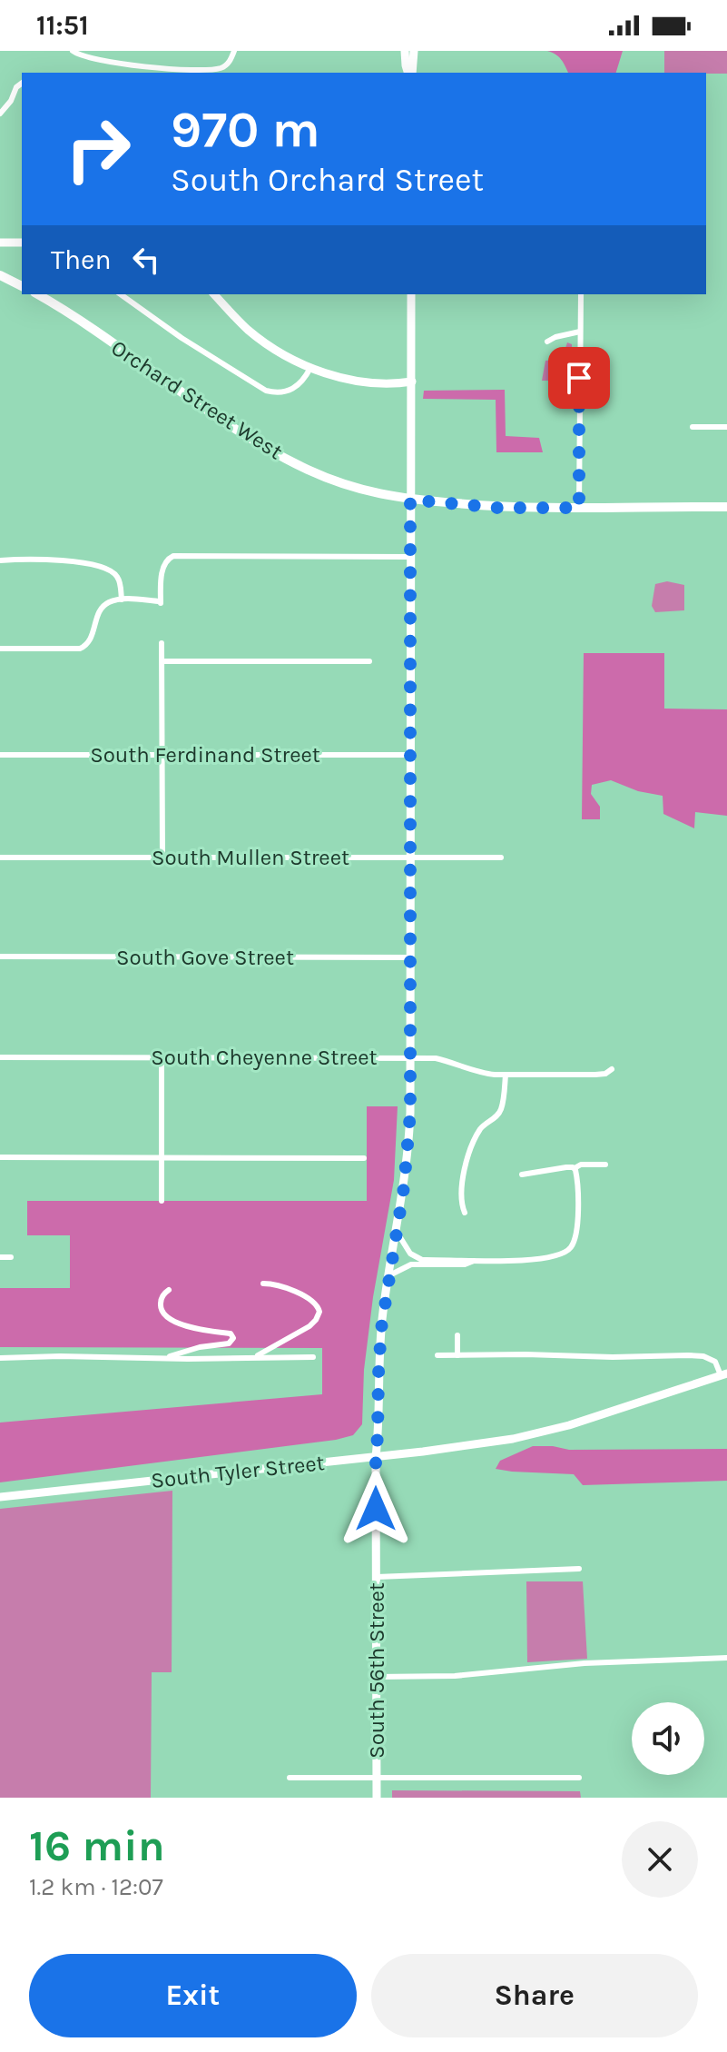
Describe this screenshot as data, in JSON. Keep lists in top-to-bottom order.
{
  "streets": {
    "main road": ["Orchard Street West", "South Tyler Street", "South 56th Street"],
    "street": [
      "South Ferdinand Street",
      "South Mullen Street",
      "South Gove Street",
      "South Cheyenne Street"
    ]
  },
  "crossings": [
    ["Orchard Street West", "South 56th Street"],
    ["South Ferdinand Street", "South 56th Street"],
    ["South Mullen Street", "South 56th Street"],
    ["South Gove Street", "South 56th Street"],
    ["South Cheyenne Street", "South 56th Street"],
    ["South Tyler Street", "South 56th Street"]
  ],
  "page": {
    "status": "11:51",
    "turn": ["970 m", "South Orchard Street"],
    "then": "Then",
    "heading": ["16 min", "1.2 km · 12:07"],
    "buttons": ["Exit", "Share"]
  }
}
